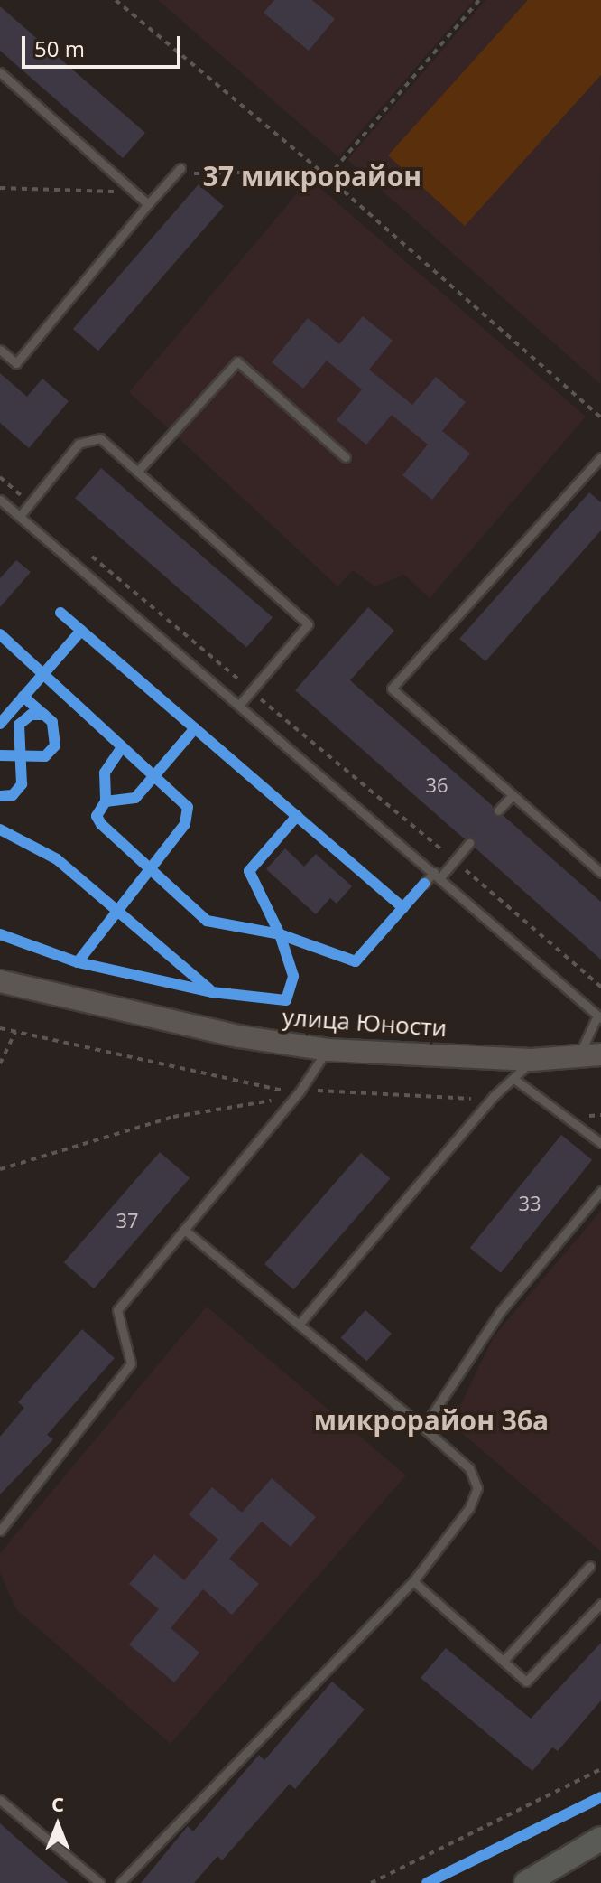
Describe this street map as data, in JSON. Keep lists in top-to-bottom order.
{
  "streets": {
    "street": ["улица Юности"]
  },
  "districts": ["37 микрорайон", "микрорайон 36а"],
  "house_numbers": ["36", "33", "37"],
  "scale_bar": "50 m",
  "north": "top"
}
